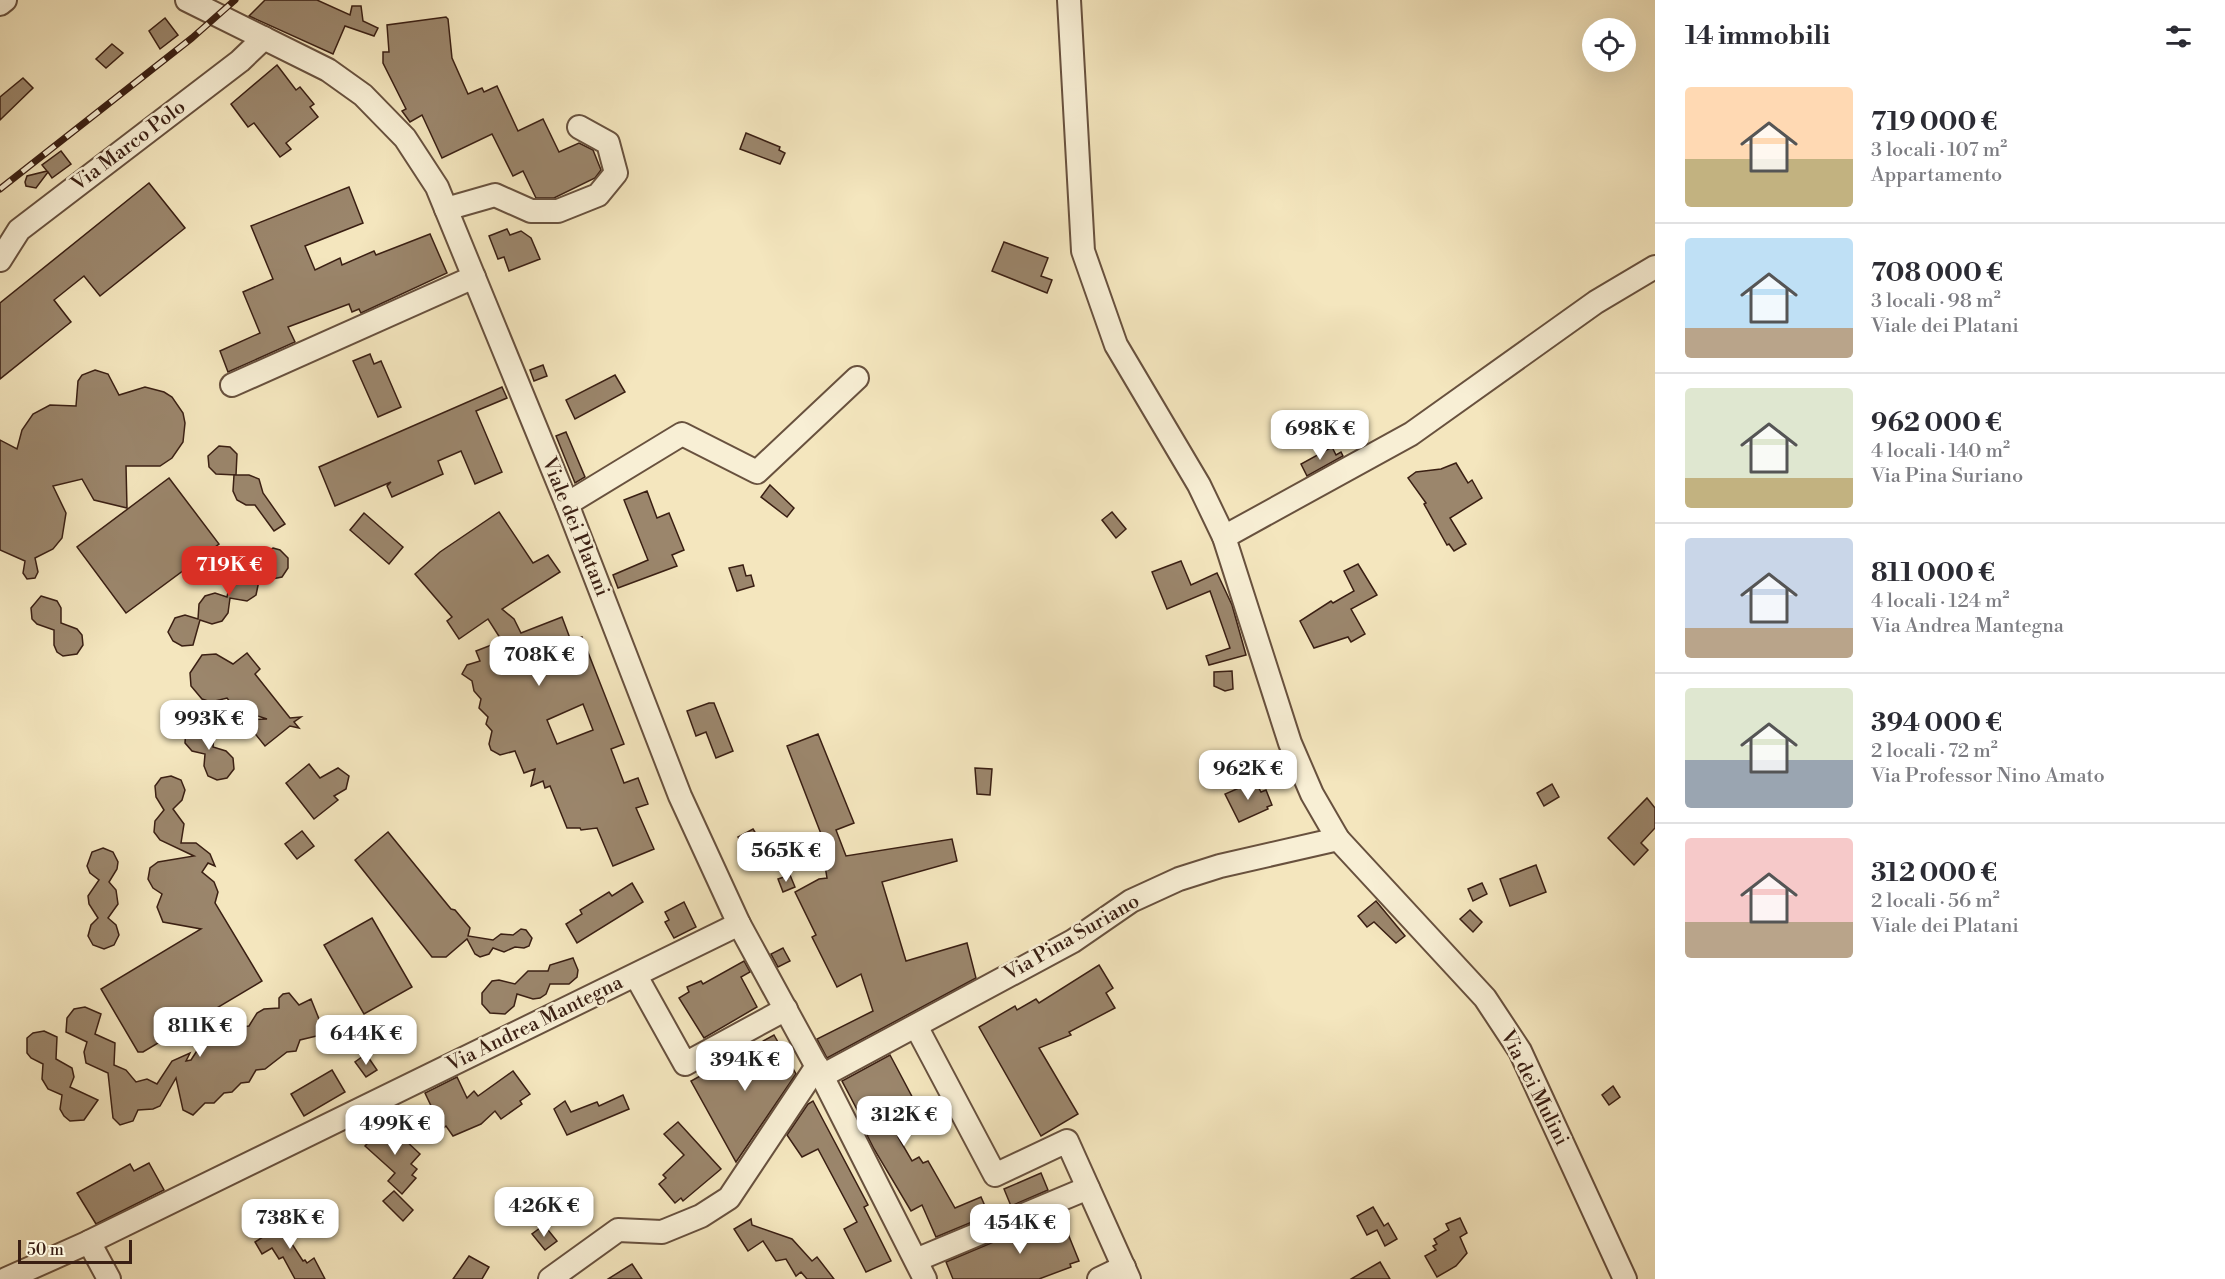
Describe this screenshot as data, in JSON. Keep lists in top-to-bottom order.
{
  "streets": {
    "street": [
      "Via Marco Polo",
      "Viale dei Platani",
      "Via Pina Suriano",
      "Via Andrea Mantegna",
      "Via dei Mulini"
    ]
  },
  "crossings": [
    ["Via Marco Polo", "Viale dei Platani"],
    ["Viale dei Platani", "Via Pina Suriano"],
    ["Viale dei Platani", "Via Andrea Mantegna"],
    ["Via Pina Suriano", "Via dei Mulini"]
  ],
  "scale_bar": "50 m",
  "page": {
    "heading": "14 immobili",
    "list": [
      {
        "name": "719 000 €",
        "note": "3 locali · 107 m² · Appartamento"
      },
      {
        "name": "708 000 €",
        "note": "3 locali · 98 m² · Viale dei Platani"
      },
      {
        "name": "962 000 €",
        "note": "4 locali · 140 m² · Via Pina Suriano"
      },
      {
        "name": "811 000 €",
        "note": "4 locali · 124 m² · Via Andrea Mantegna"
      },
      {
        "name": "394 000 €",
        "note": "2 locali · 72 m² · Via Professor Nino Amato"
      },
      {
        "name": "312 000 €",
        "note": "2 locali · 56 m² · Viale dei Platani"
      }
    ],
    "price": [
      "698K €",
      "719K €",
      "708K €",
      "993K €",
      "962K €",
      "565K €",
      "811K €",
      "644K €",
      "394K €",
      "312K €",
      "499K €",
      "426K €",
      "738K €",
      "454K €"
    ],
    "scale": "50 m"
  }
}
